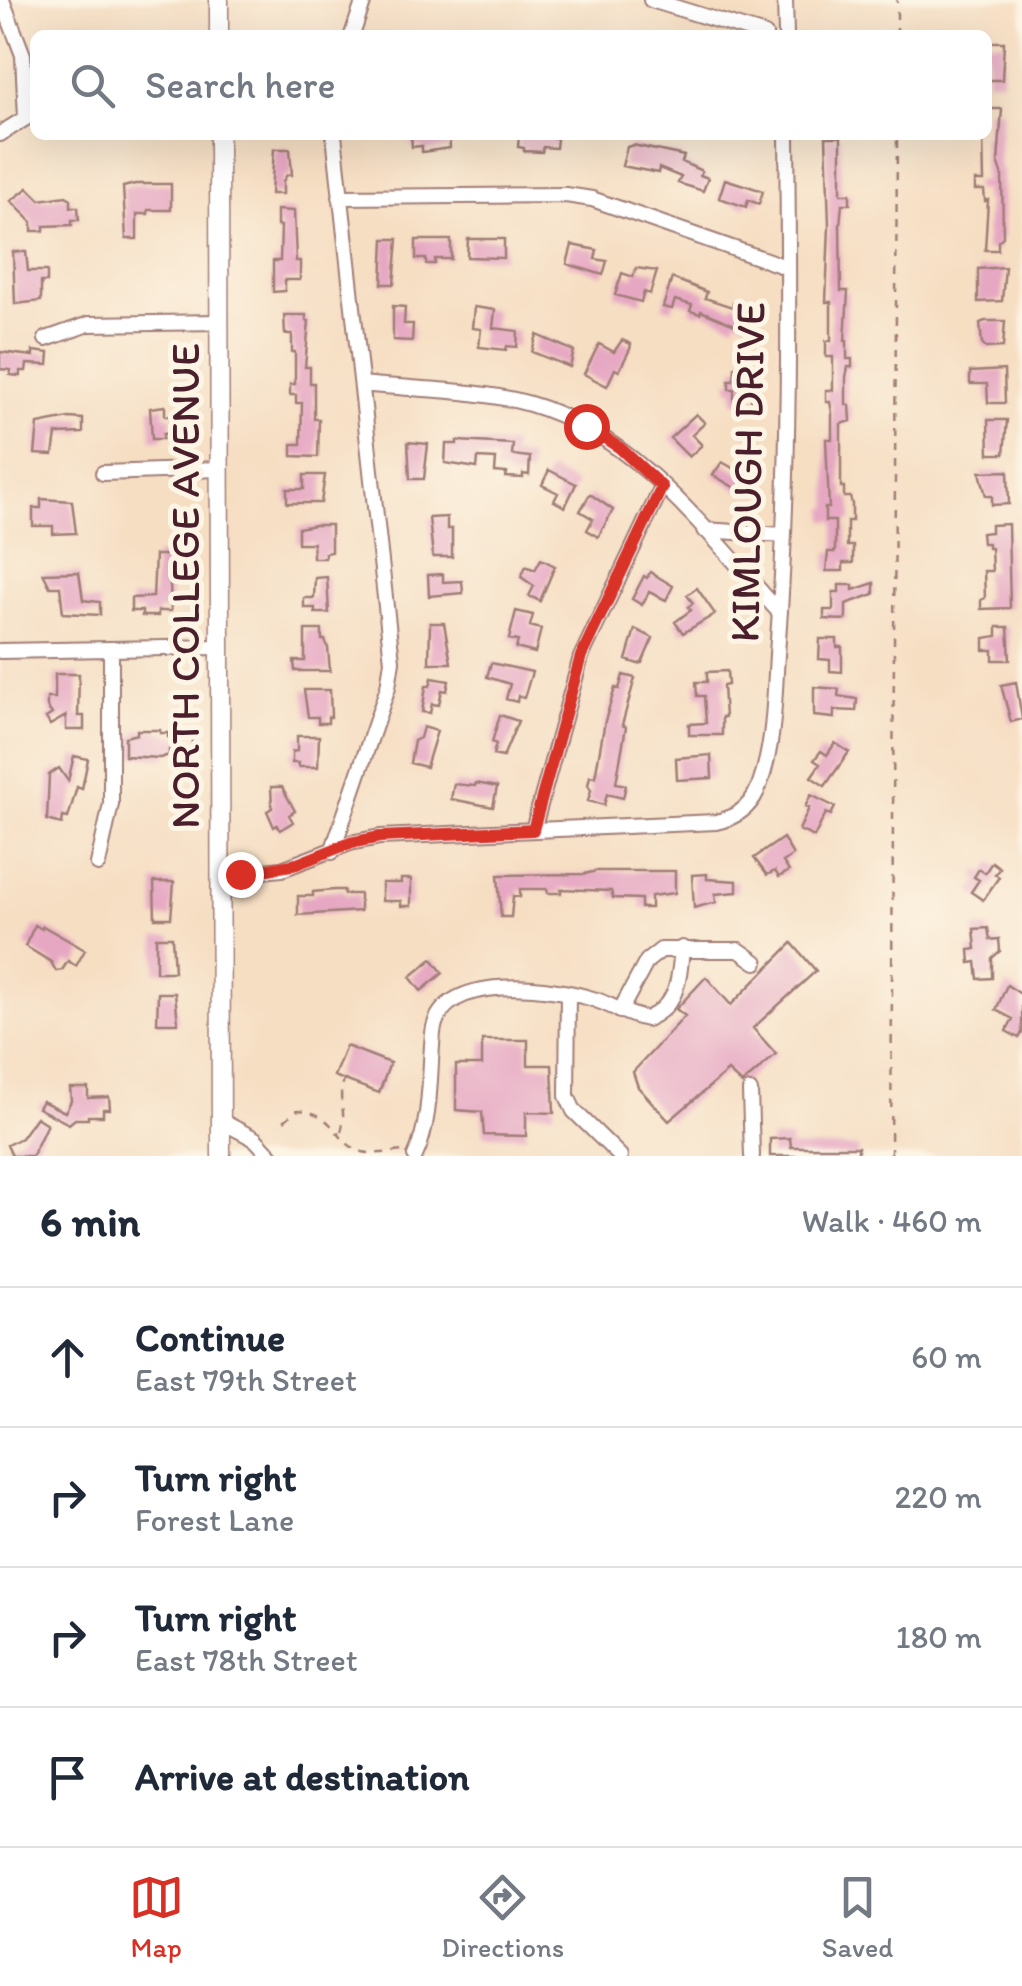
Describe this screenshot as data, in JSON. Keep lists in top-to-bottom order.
{
  "streets": {
    "main road": ["NORTH COLLEGE AVENUE"],
    "street": ["KIMLOUGH DRIVE"]
  },
  "page": {
    "search": "Search here",
    "heading": ["6 min", "Walk · 460 m"],
    "list": [
      ["Continue", "East 79th Street", "60 m"],
      ["Turn right", "Forest Lane", "220 m"],
      ["Turn right", "East 78th Street", "180 m"],
      "Arrive at destination"
    ],
    "nav": ["Map", "Directions", "Saved"]
  }
}
